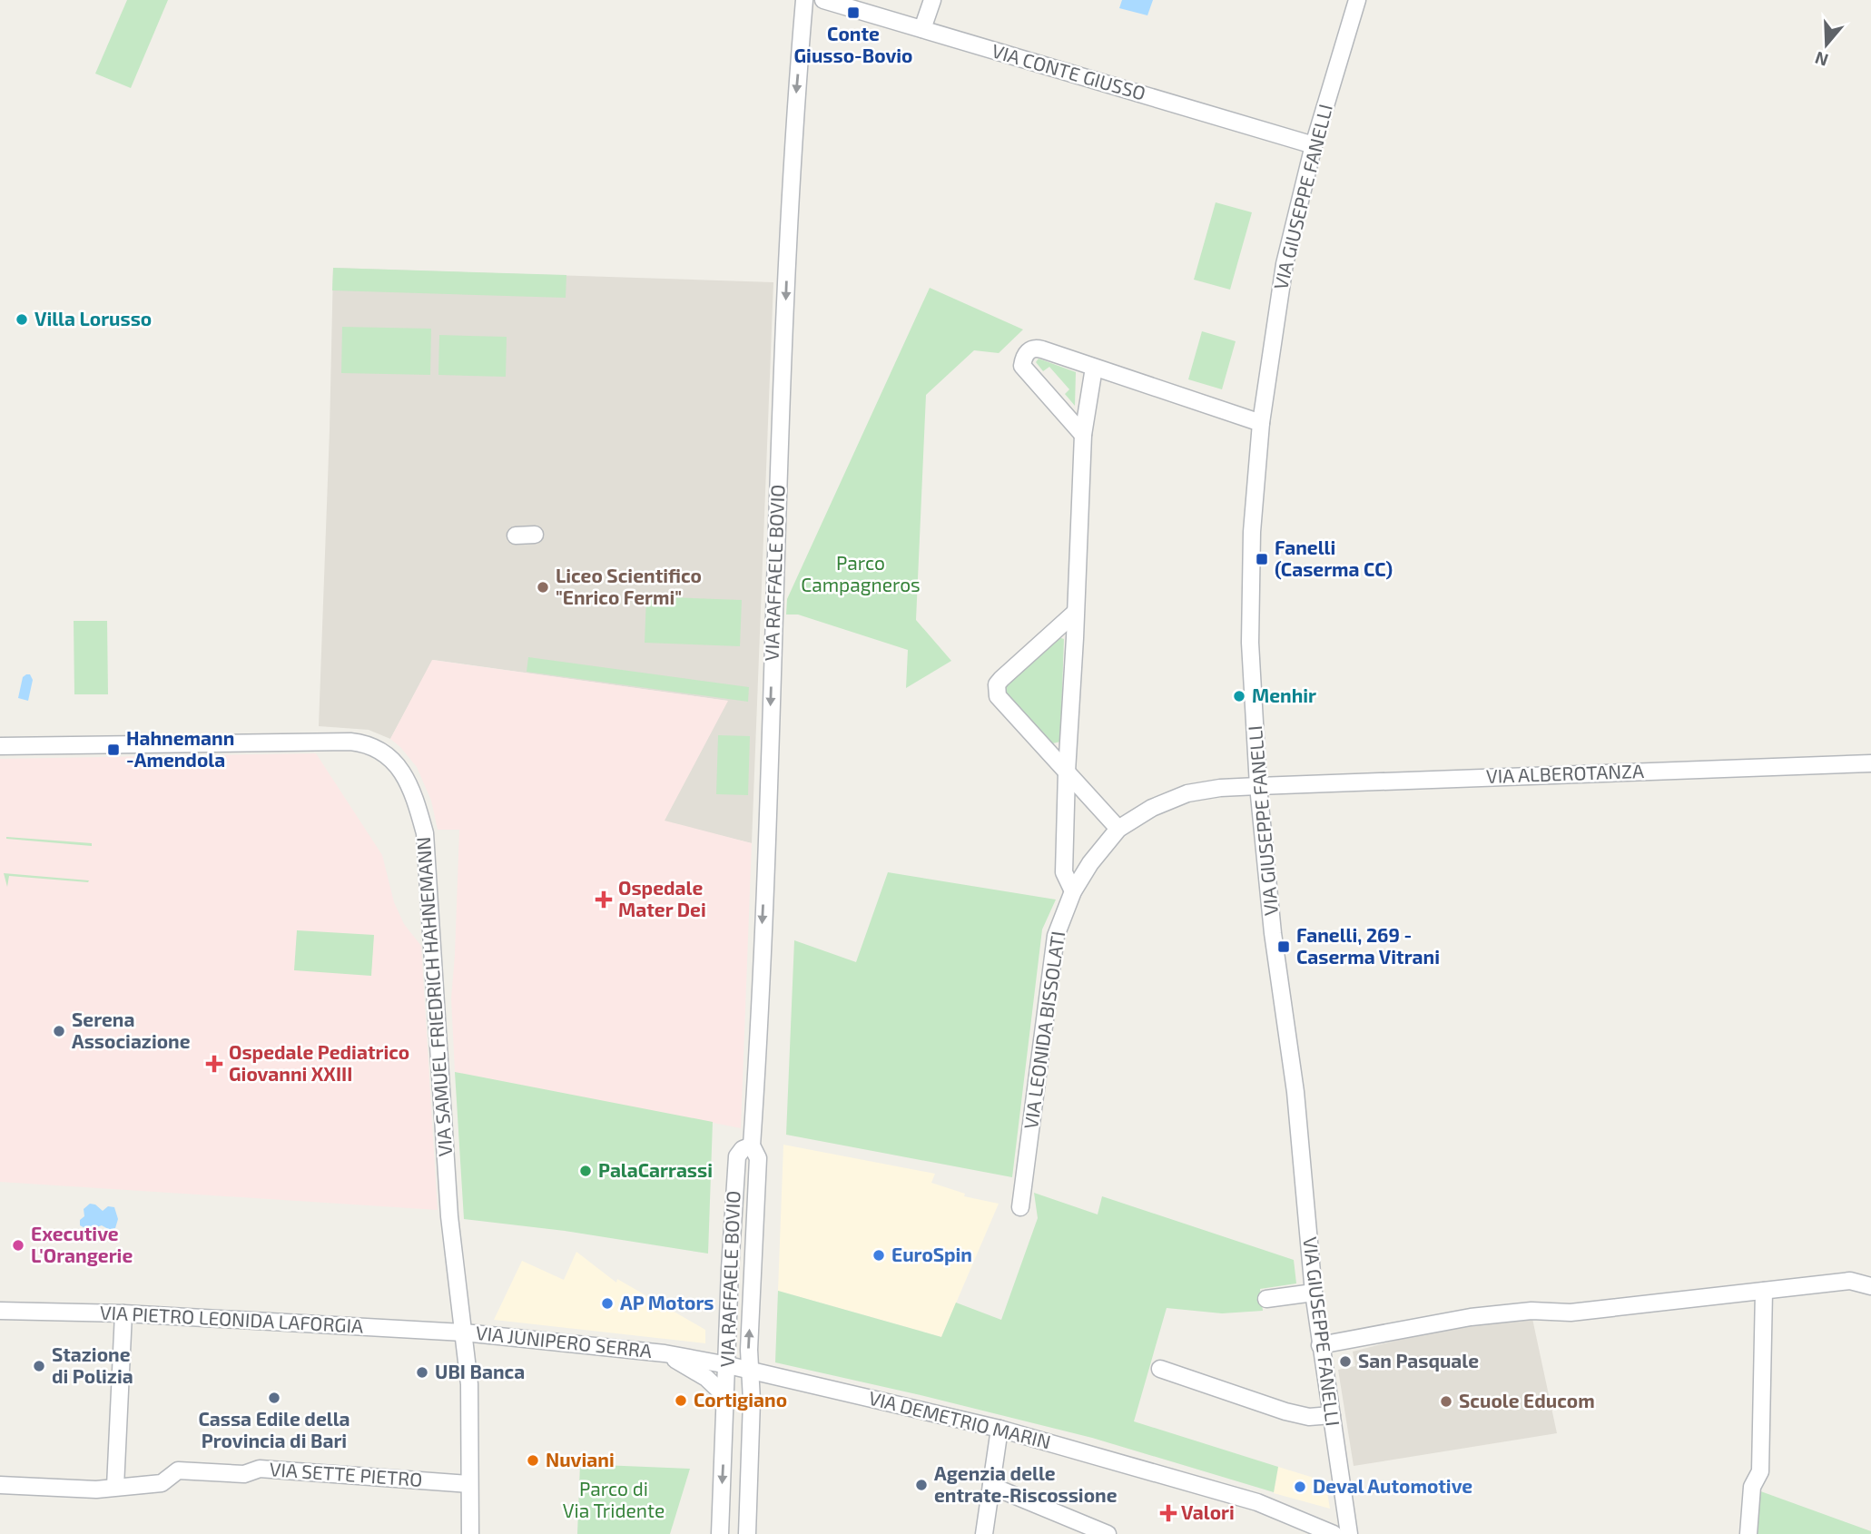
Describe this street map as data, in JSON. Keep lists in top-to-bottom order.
{
  "streets": {
    "street": [
      "VIA CONTE GIUSSO",
      "VIA GIUSEPPE FANELLI",
      "VIA RAFFAELE BOVIO",
      "VIA ALBEROTANZA",
      "VIA SAMUEL FRIEDRICH HAHNEMANN",
      "VIA LEONIDA BISSOLATI",
      "VIA PIETRO LEONIDA LAFORGIA",
      "VIA JUNIPERO SERRA",
      "VIA DEMETRIO MARIN",
      "VIA SETTE PIETRO"
    ]
  },
  "crossings": [
    ["VIA CONTE GIUSSO", "VIA GIUSEPPE FANELLI"],
    ["VIA GIUSEPPE FANELLI", "VIA ALBEROTANZA"],
    ["VIA GIUSEPPE FANELLI", "VIA LEONIDA BISSOLATI"],
    ["VIA RAFFAELE BOVIO", "VIA JUNIPERO SERRA"],
    ["VIA RAFFAELE BOVIO", "VIA DEMETRIO MARIN"],
    ["VIA ALBEROTANZA", "VIA LEONIDA BISSOLATI"],
    ["VIA SAMUEL FRIEDRICH HAHNEMANN", "VIA PIETRO LEONIDA LAFORGIA"],
    ["VIA SAMUEL FRIEDRICH HAHNEMANN", "VIA JUNIPERO SERRA"],
    ["VIA SAMUEL FRIEDRICH HAHNEMANN", "VIA SETTE PIETRO"],
    ["VIA PIETRO LEONIDA LAFORGIA", "VIA JUNIPERO SERRA"],
    ["VIA JUNIPERO SERRA", "VIA DEMETRIO MARIN"]
  ],
  "parks": ["Parco Campagneros", "Parco di Via Tridente"],
  "places": {
    "transit": [
      "Conte Giusso-Bovio",
      "Fanelli (Caserma CC)",
      "Hahnemann -Amendola",
      "Fanelli, 269 - Caserma Vitrani"
    ],
    "other": [
      "Villa Lorusso",
      "Liceo Scientifico \"Enrico Fermi\"",
      "Menhir",
      "Serena Associazione",
      "PalaCarrassi",
      "Executive L'Orangerie",
      "EuroSpin",
      "AP Motors",
      "San Pasquale",
      "Stazione di Polizia",
      "UBI Banca",
      "Cassa Edile della Provincia di Bari",
      "Cortigiano",
      "Scuole Educom",
      "Nuviani",
      "Agenzia delle entrate-Riscossione",
      "Deval Automotive"
    ],
    "health": ["Ospedale Mater Dei", "Ospedale Pediatrico Giovanni XXIII", "Valori"]
  },
  "north": "bottom"
}
